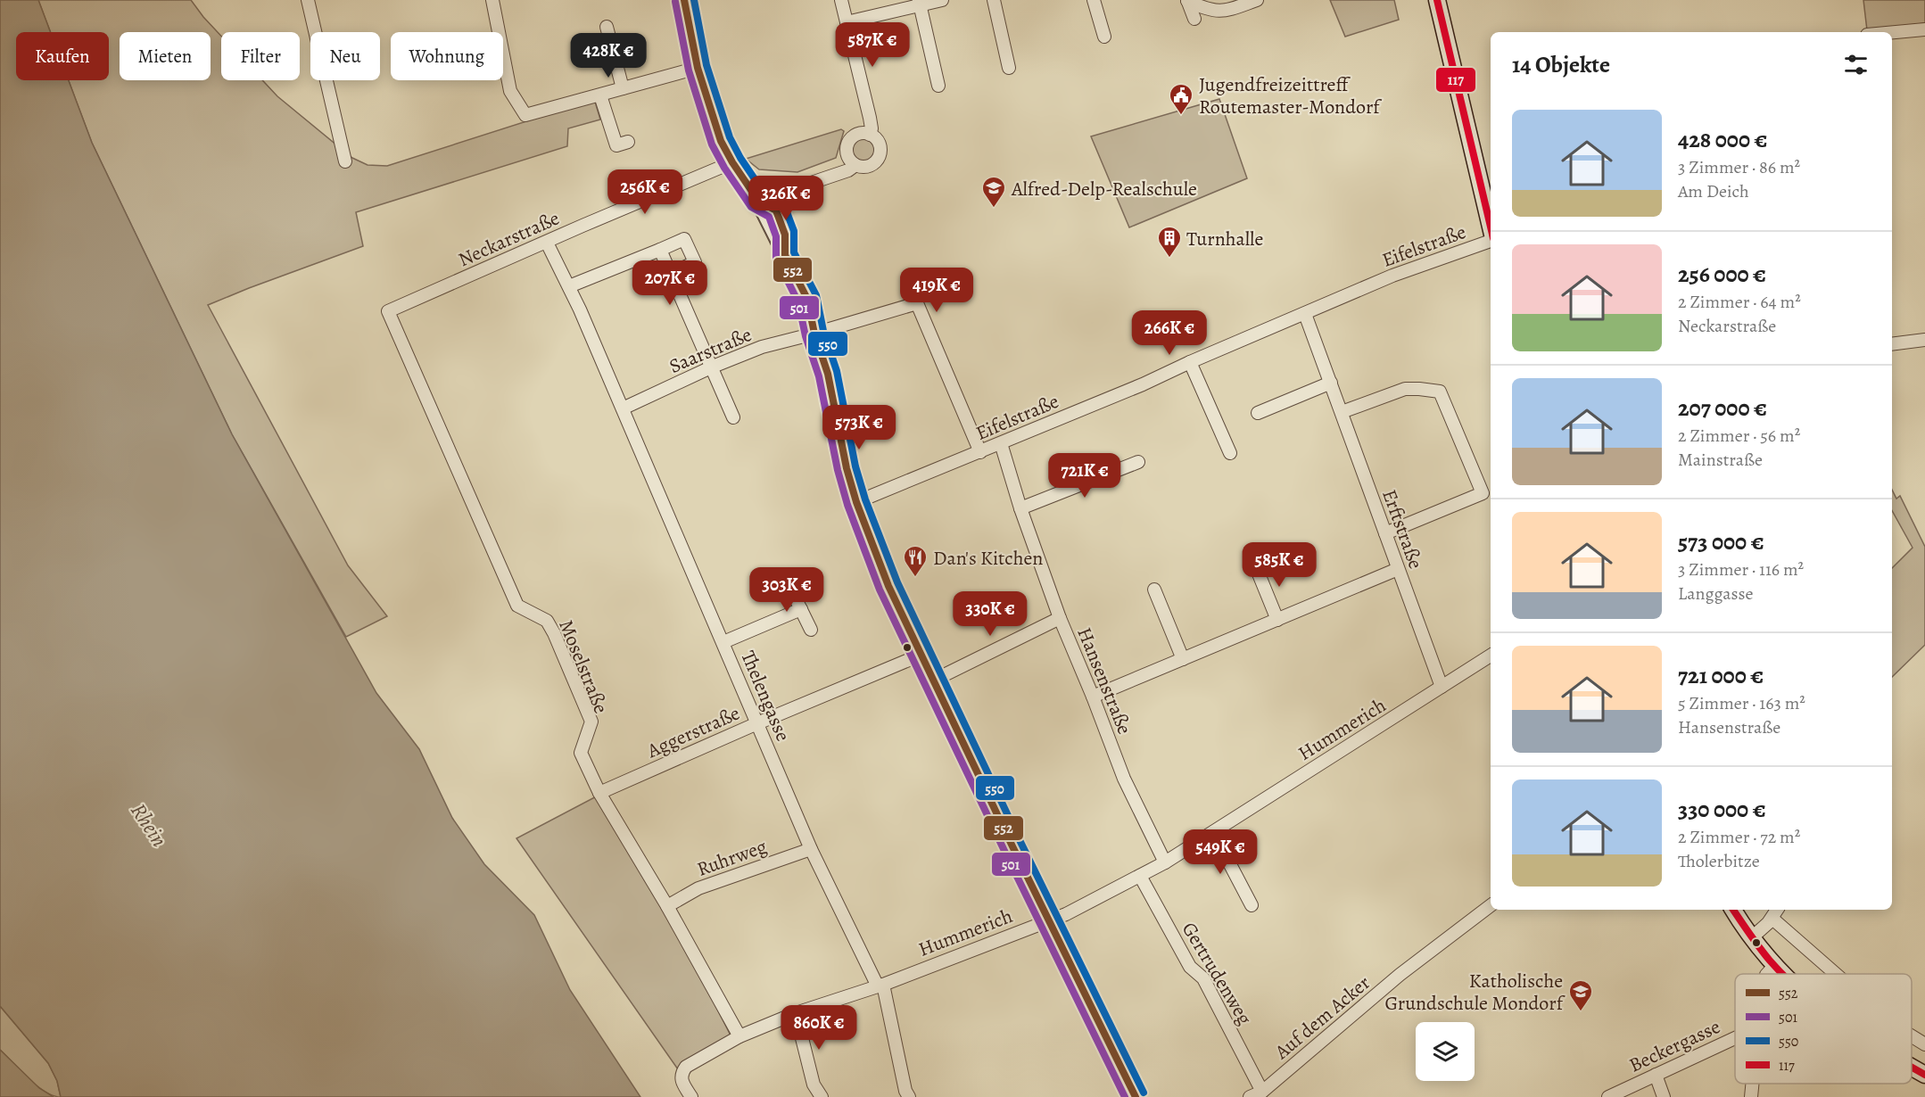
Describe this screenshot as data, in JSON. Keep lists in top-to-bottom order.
{
  "streets": {
    "street": [
      "Neckarstraße",
      "Eifelstraße",
      "Saarstraße",
      "Erftstraße",
      "Moselstraße",
      "Hansenstraße",
      "Thelengasse",
      "Hummerich",
      "Aggerstraße",
      "Ruhrweg",
      "Gertrudenweg",
      "Auf dem Acker",
      "Beckergasse"
    ]
  },
  "crossings": [
    ["Neckarstraße", "Moselstraße"],
    ["Neckarstraße", "Thelengasse"],
    ["Eifelstraße", "Saarstraße"],
    ["Eifelstraße", "Erftstraße"],
    ["Eifelstraße", "Hansenstraße"],
    ["Saarstraße", "Thelengasse"],
    ["Erftstraße", "Hummerich"],
    ["Moselstraße", "Hummerich"],
    ["Moselstraße", "Aggerstraße"],
    ["Moselstraße", "Ruhrweg"],
    ["Hansenstraße", "Hummerich"],
    ["Thelengasse", "Hummerich"],
    ["Thelengasse", "Aggerstraße"],
    ["Thelengasse", "Ruhrweg"],
    ["Hummerich", "Gertrudenweg"],
    ["Gertrudenweg", "Auf dem Acker"]
  ],
  "water": ["Rhein"],
  "places": {
    "public building": ["Jugendfreizeittreff Routemaster-Mondorf"],
    "school or university": ["Alfred-Delp-Realschule", "Katholische Grundschule Mondorf"],
    "building": ["Turnhalle"],
    "restaurant": ["Dan's Kitchen"]
  },
  "lines": [
    "transit line 552",
    "transit line 550",
    "transit line 117",
    "transit line 501"
  ],
  "legend": [
    "552",
    "501",
    "550",
    "117"
  ],
  "page": {
    "price": [
      "587K €",
      "428K €",
      "256K €",
      "326K €",
      "207K €",
      "419K €",
      "266K €",
      "573K €",
      "721K €",
      "585K €",
      "303K €",
      "330K €",
      "549K €",
      "860K €"
    ],
    "chip": [
      "Kaufen",
      "Mieten",
      "Filter",
      "Neu",
      "Wohnung"
    ],
    "heading": "14 Objekte",
    "list": [
      {
        "name": "428 000 €",
        "note": "3 Zimmer · 86 m² · Am Deich"
      },
      {
        "name": "256 000 €",
        "note": "2 Zimmer · 64 m² · Neckarstraße"
      },
      {
        "name": "207 000 €",
        "note": "2 Zimmer · 56 m² · Mainstraße"
      },
      {
        "name": "573 000 €",
        "note": "3 Zimmer · 116 m² · Langgasse"
      },
      {
        "name": "721 000 €",
        "note": "5 Zimmer · 163 m² · Hansenstraße"
      },
      {
        "name": "330 000 €",
        "note": "2 Zimmer · 72 m² · Tholerbitze"
      }
    ]
  }
}
